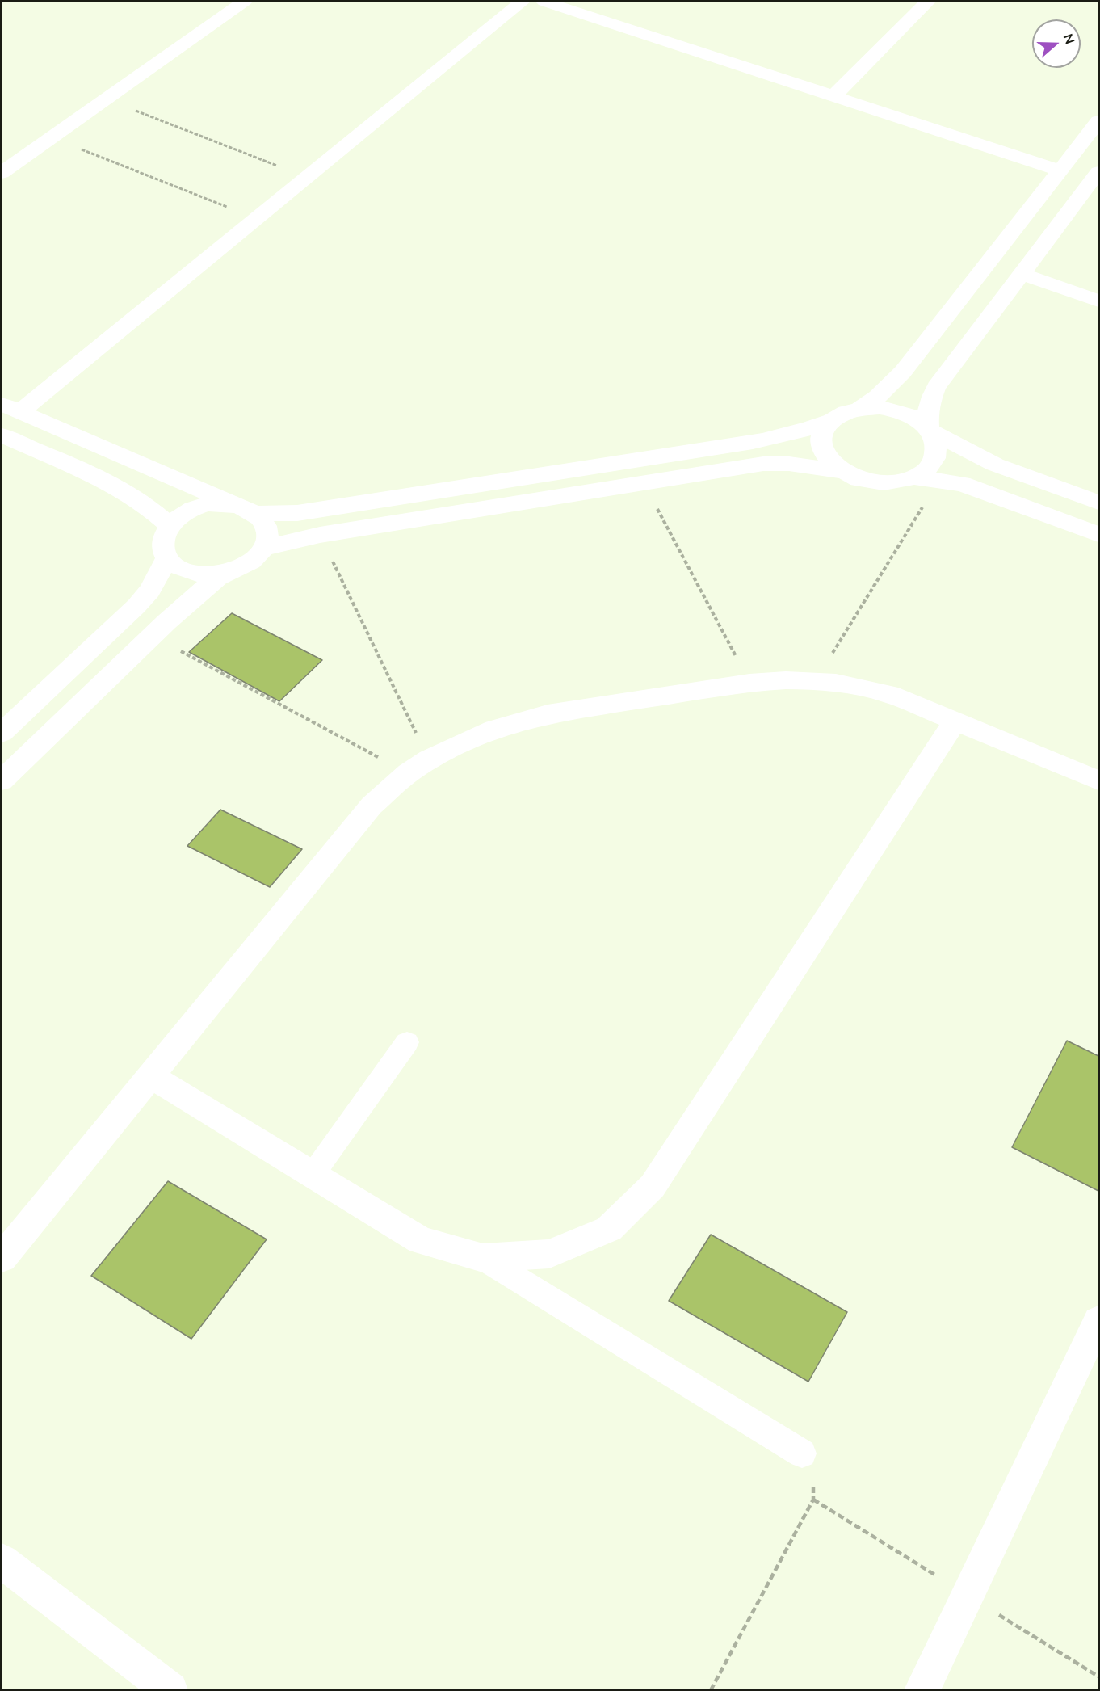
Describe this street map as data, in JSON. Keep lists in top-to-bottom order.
{
  "north": "right"
}
